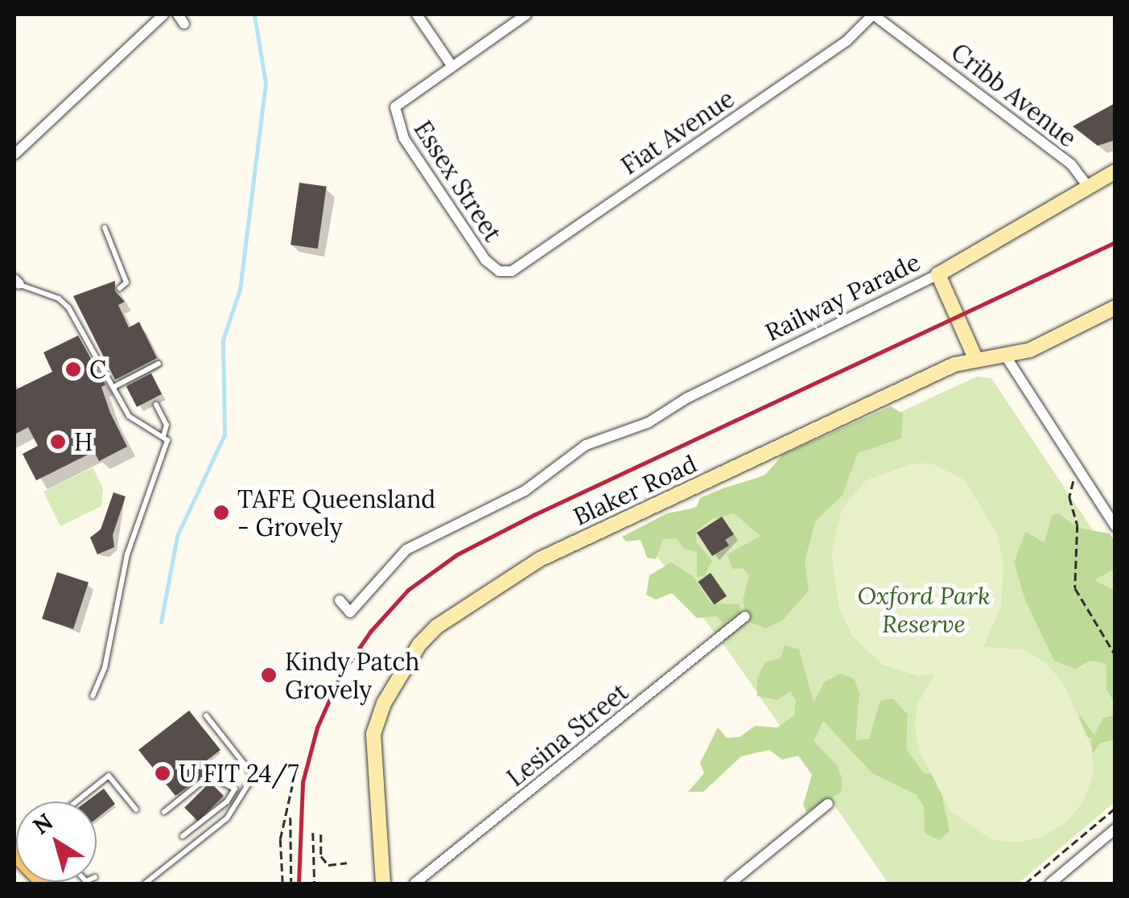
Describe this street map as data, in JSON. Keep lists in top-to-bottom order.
{
  "streets": {
    "street": [
      "Cribb Avenue",
      "Fiat Avenue",
      "Essex Street",
      "Railway Parade",
      "Blaker Road",
      "Lesina Street"
    ]
  },
  "crossings": [
    ["Cribb Avenue", "Fiat Avenue"],
    ["Cribb Avenue", "Railway Parade"],
    ["Fiat Avenue", "Essex Street"]
  ],
  "parks": ["Oxford Park Reserve"],
  "places": [
    "C",
    "H",
    "TAFE Queensland - Grovely",
    "Kindy Patch Grovely",
    "U FIT 24/7"
  ],
  "north": "top left"
}
